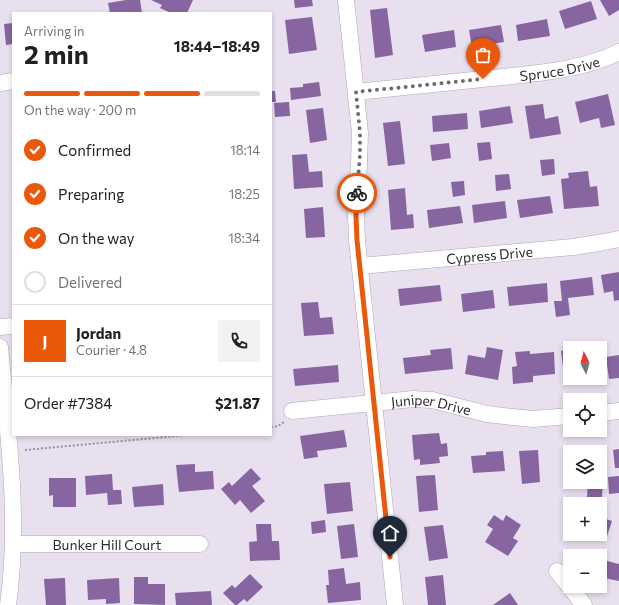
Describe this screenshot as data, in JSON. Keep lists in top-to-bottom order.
{
  "streets": {
    "street": [
      "Spruce Drive",
      "Cypress Drive",
      "Juniper Drive",
      "Bunker Hill Court"
    ]
  },
  "north": "top",
  "page": {
    "heading": ["2 min", "Arriving in", "18:44–18:49"],
    "panel": [
      "Jordan",
      "Courier · 4.8",
      "Order #7384",
      "$21.87"
    ],
    "bar": "On the way · 200 m",
    "list": [
      ["Confirmed", "18:14"],
      ["Preparing", "18:25"],
      ["On the way", "18:34"],
      "Delivered"
    ],
    "round": "J",
    "map_buttons": ["+", "−"]
  }
}
